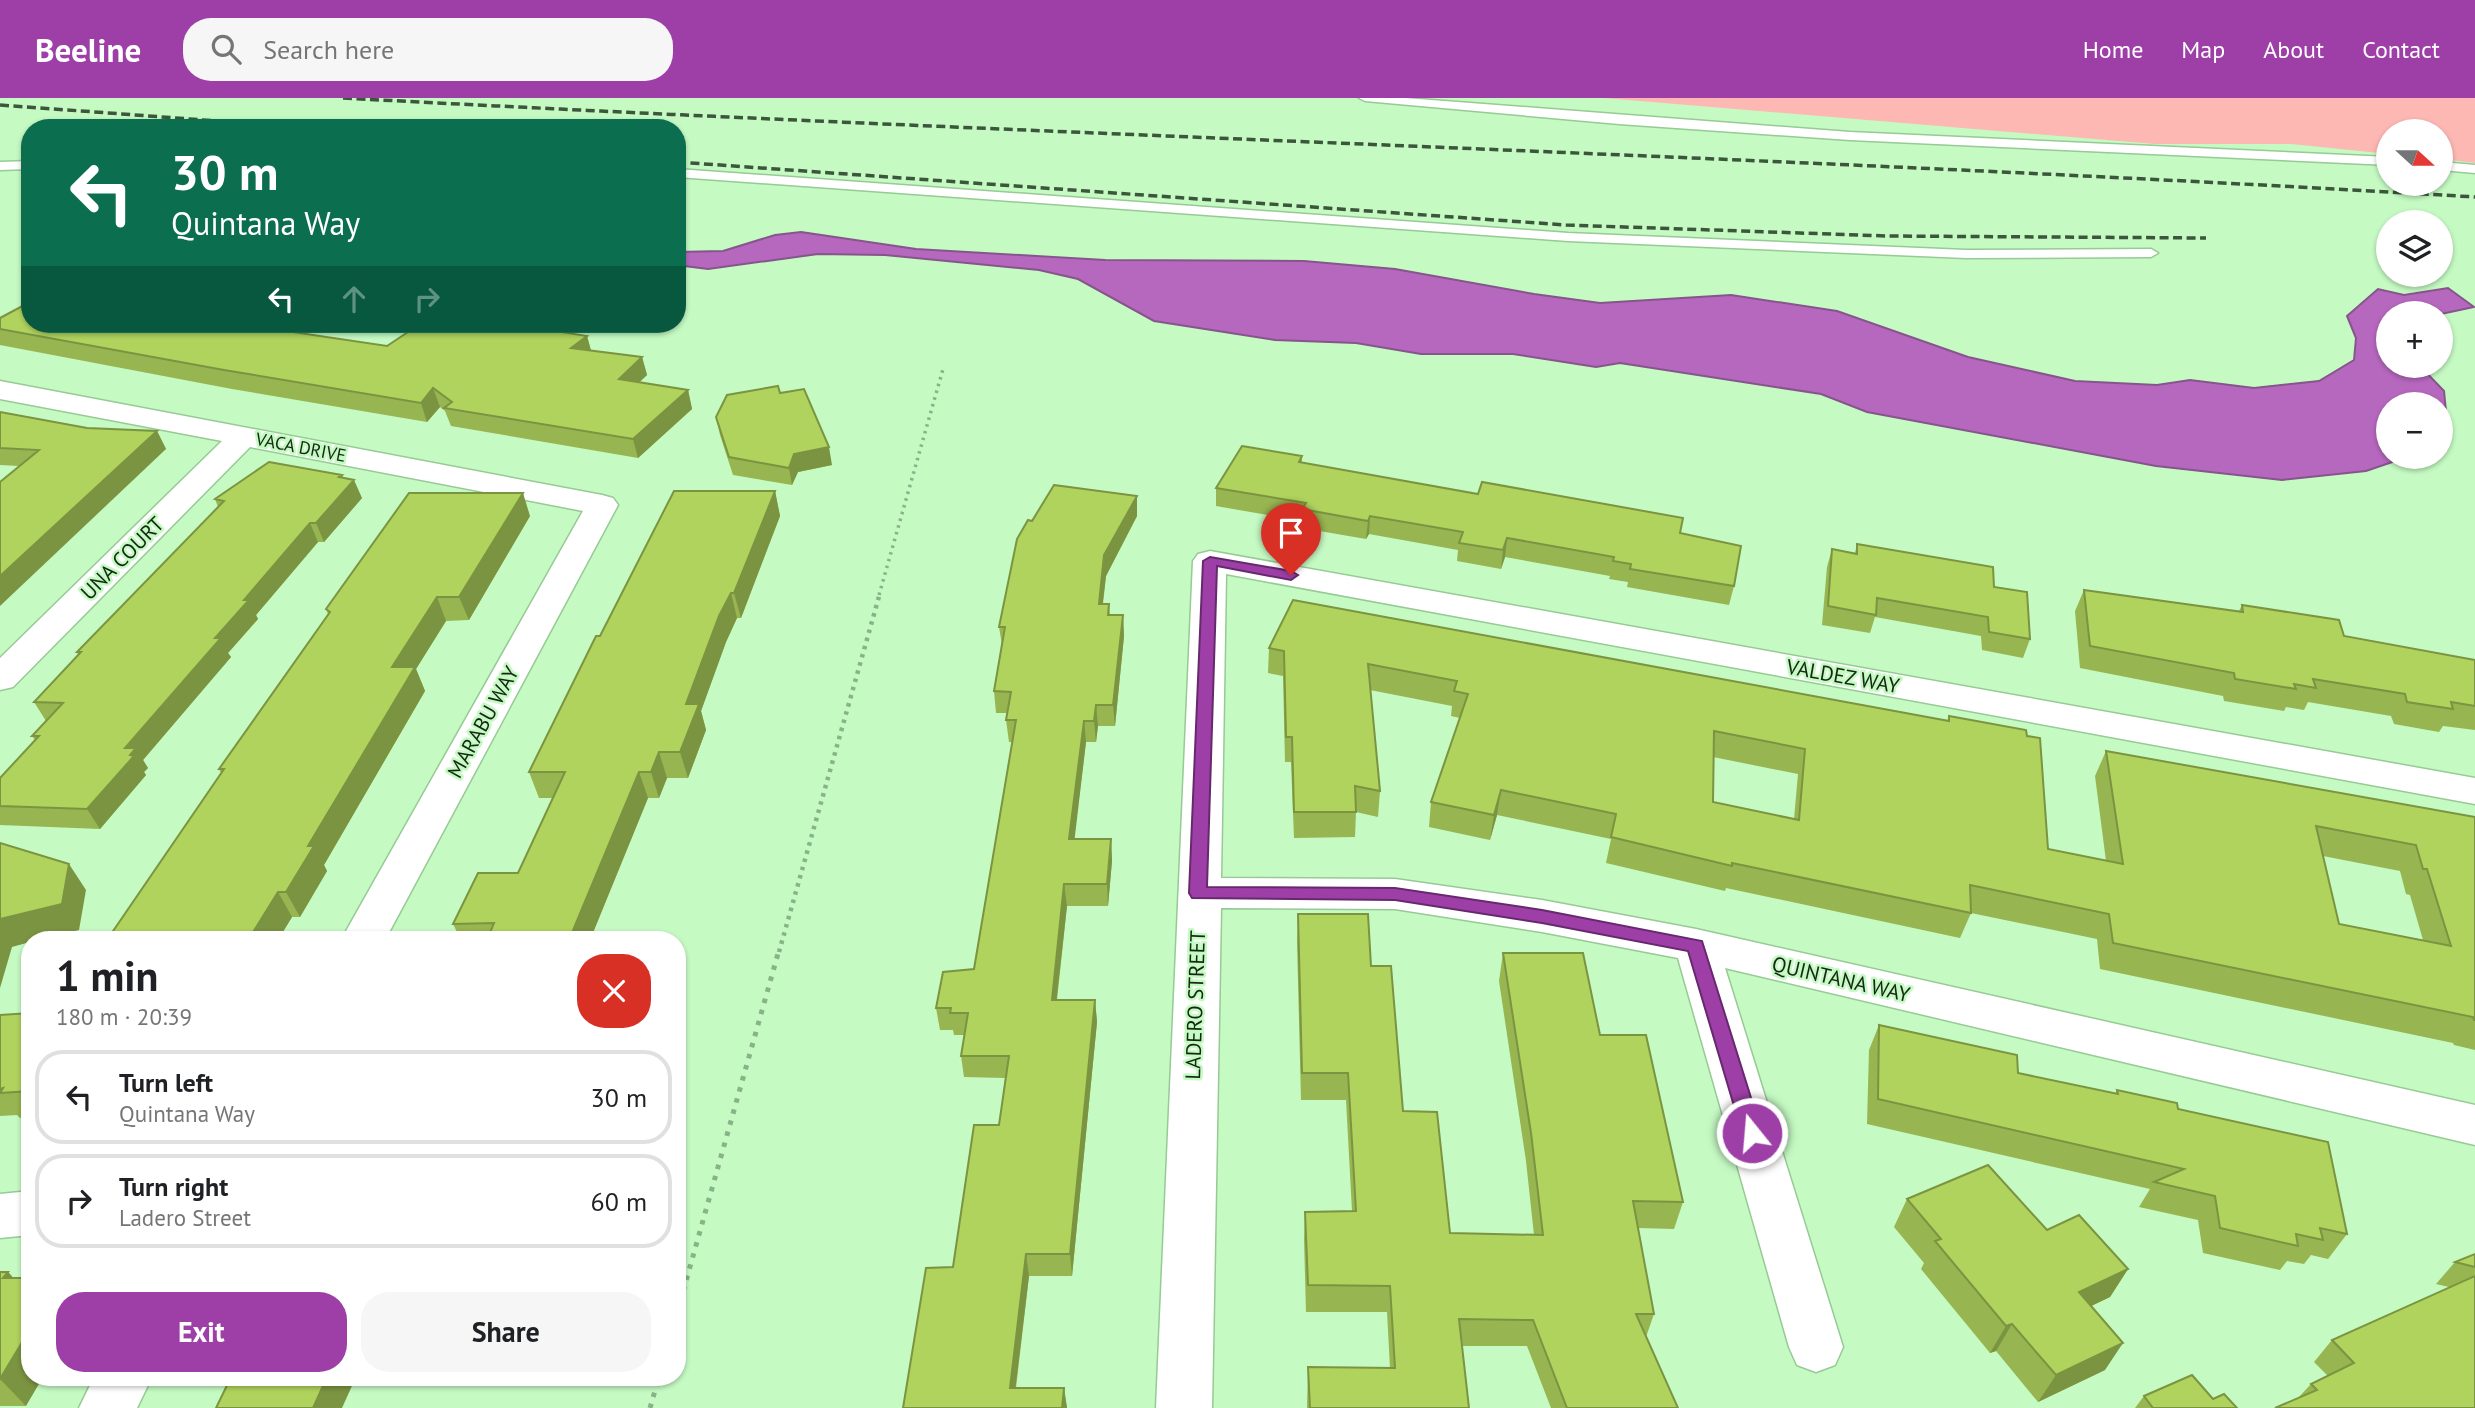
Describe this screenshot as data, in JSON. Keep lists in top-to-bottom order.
{
  "streets": {
    "street": [
      "VACA DRIVE",
      "UNA COURT",
      "VALDEZ WAY",
      "MARABU WAY",
      "QUINTANA WAY",
      "LADERO STREET"
    ]
  },
  "crossings": [
    ["VACA DRIVE", "UNA COURT"],
    ["VACA DRIVE", "MARABU WAY"],
    ["VALDEZ WAY", "LADERO STREET"],
    ["QUINTANA WAY", "LADERO STREET"]
  ],
  "north": "right",
  "page": {
    "header": "Beeline",
    "search": "Search here",
    "nav": [
      "Home",
      "Map",
      "About",
      "Contact"
    ],
    "map_buttons": ["+", "−"],
    "turn": ["30 m", "Quintana Way"],
    "heading": ["1 min", "180 m · 20:39"],
    "list": [
      {
        "name": "Turn left",
        "note": "Quintana Way",
        "value": "30 m"
      },
      {
        "name": "Turn right",
        "note": "Ladero Street",
        "value": "60 m"
      }
    ],
    "buttons": ["Exit", "Share"]
  }
}
